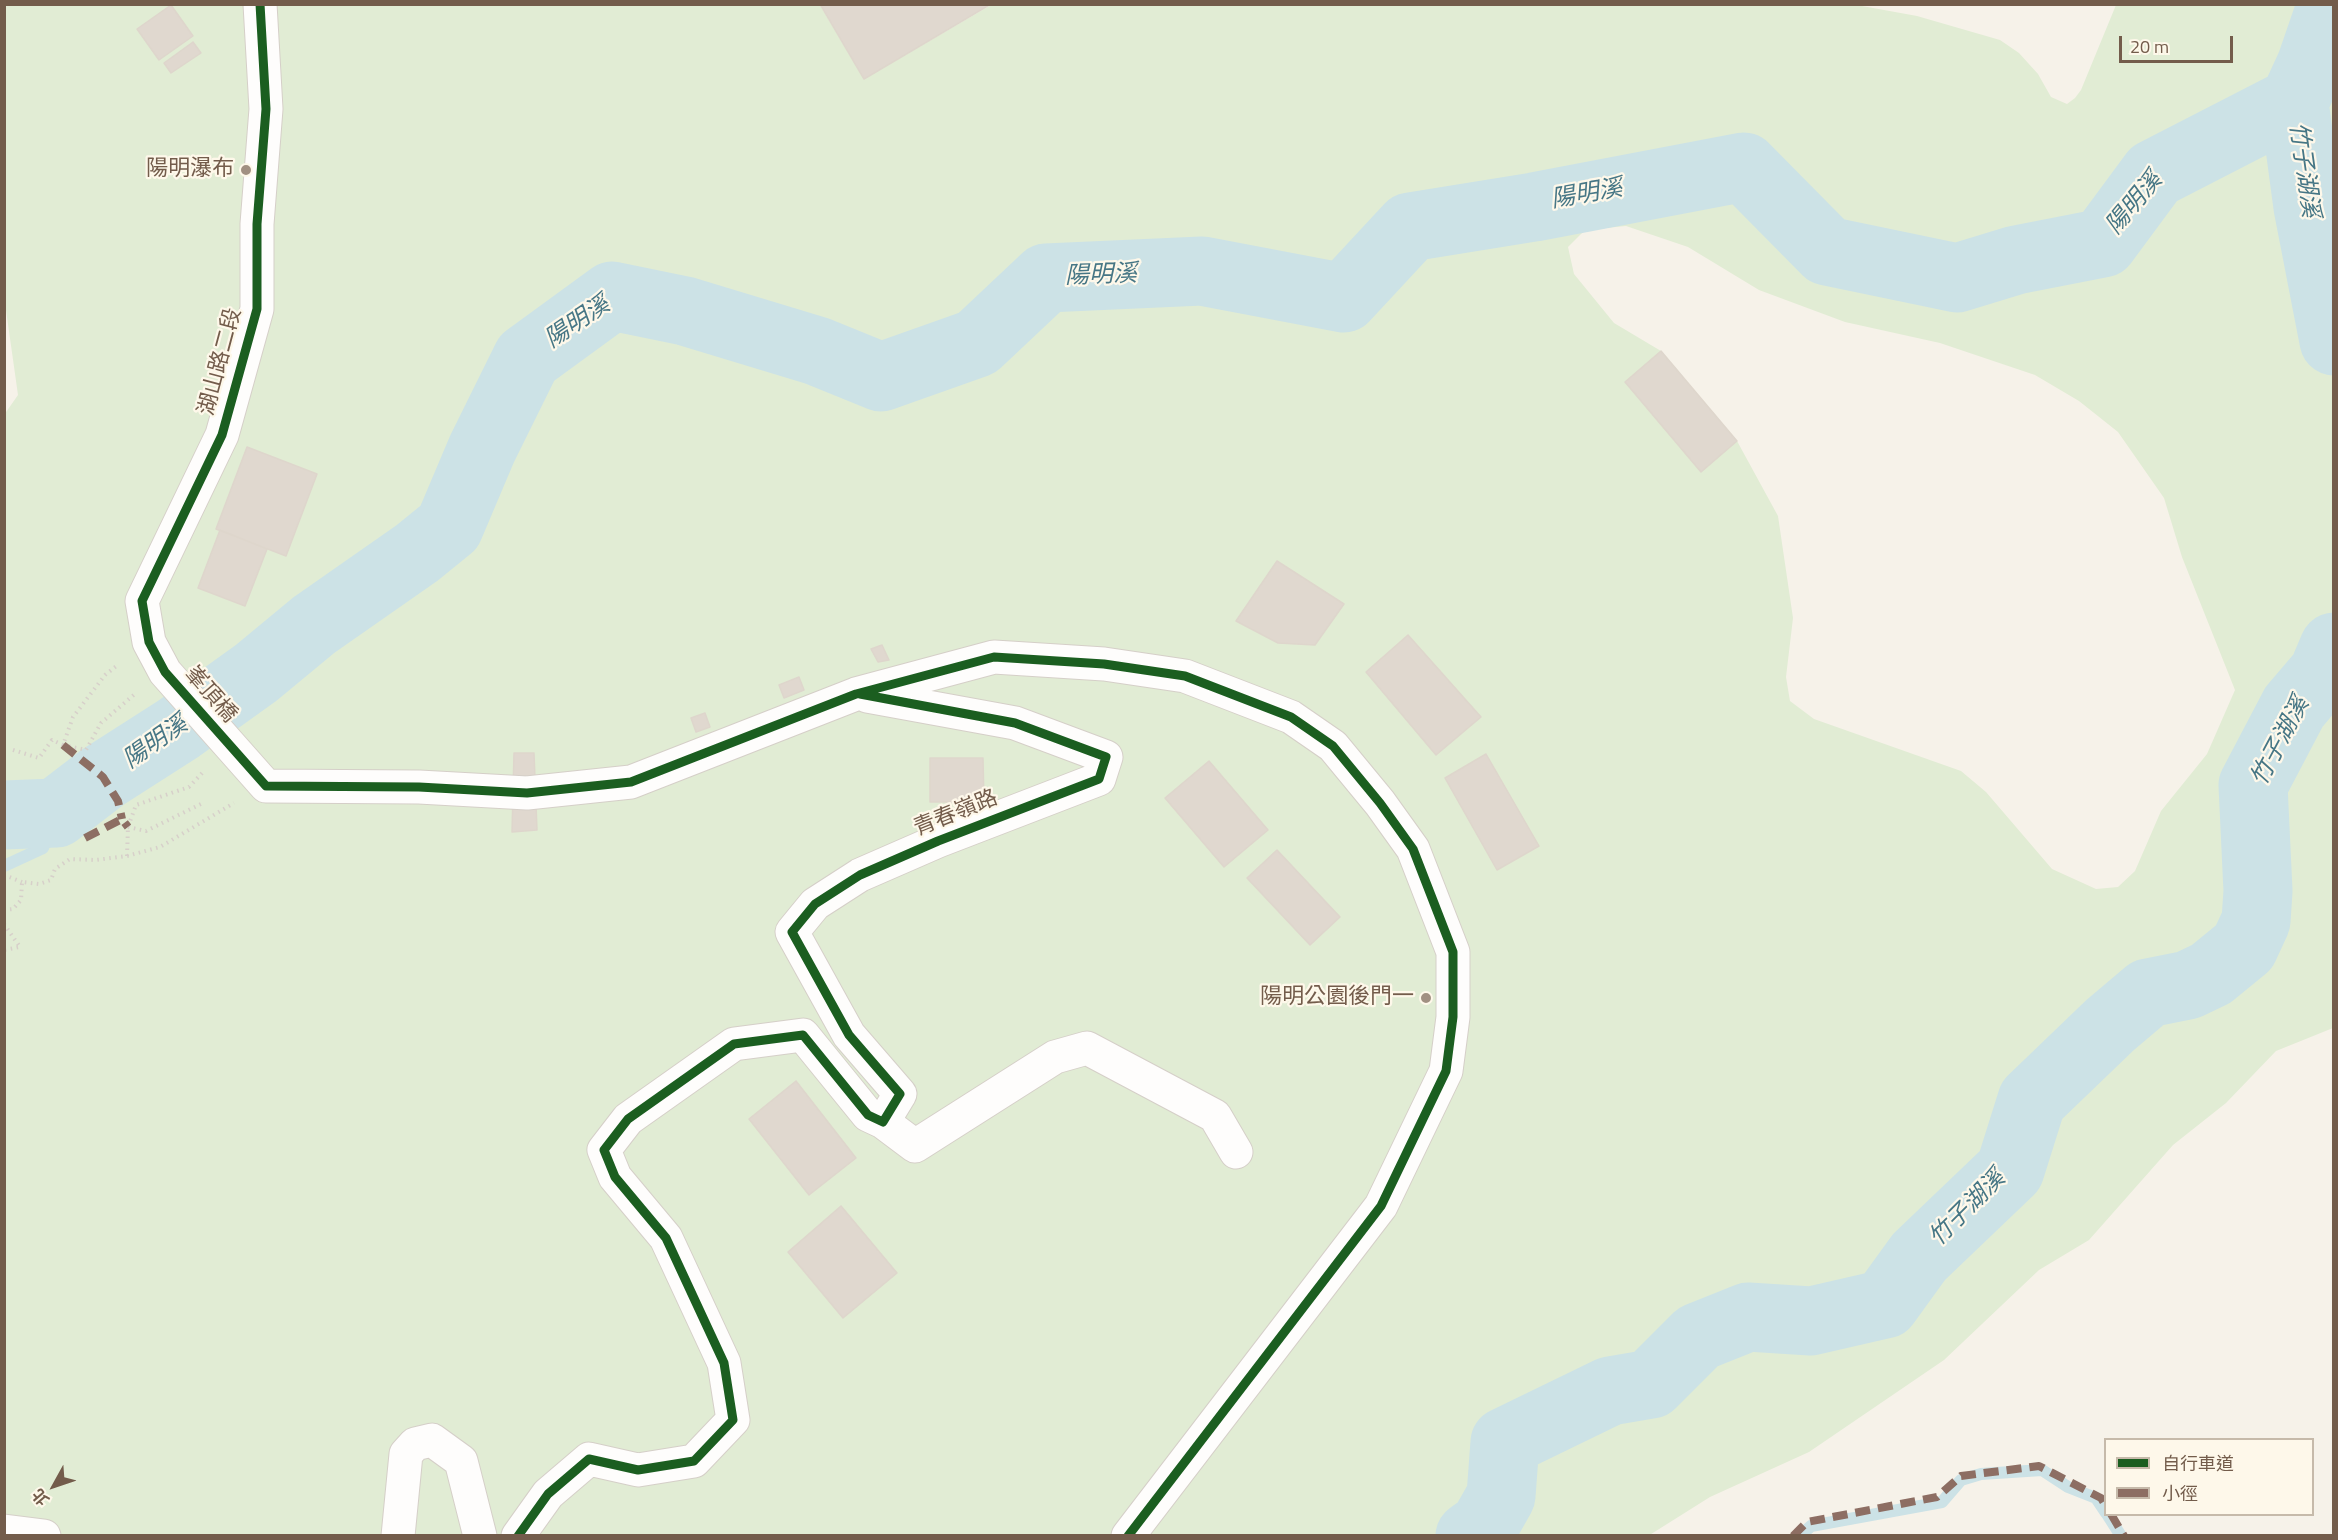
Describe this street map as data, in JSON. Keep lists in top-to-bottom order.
{
  "streets": {
    "street": ["湖山路二段", "峯頂橋", "青春嶺路"]
  },
  "crossings": [
    ["湖山路二段", "峯頂橋"]
  ],
  "water": ["竹子湖溪", "陽明溪"],
  "places": ["陽明瀑布", "陽明公園後門一"],
  "legend": ["自行車道", "小徑"],
  "scale_bar": "20 m",
  "north": "bottom left"
}
